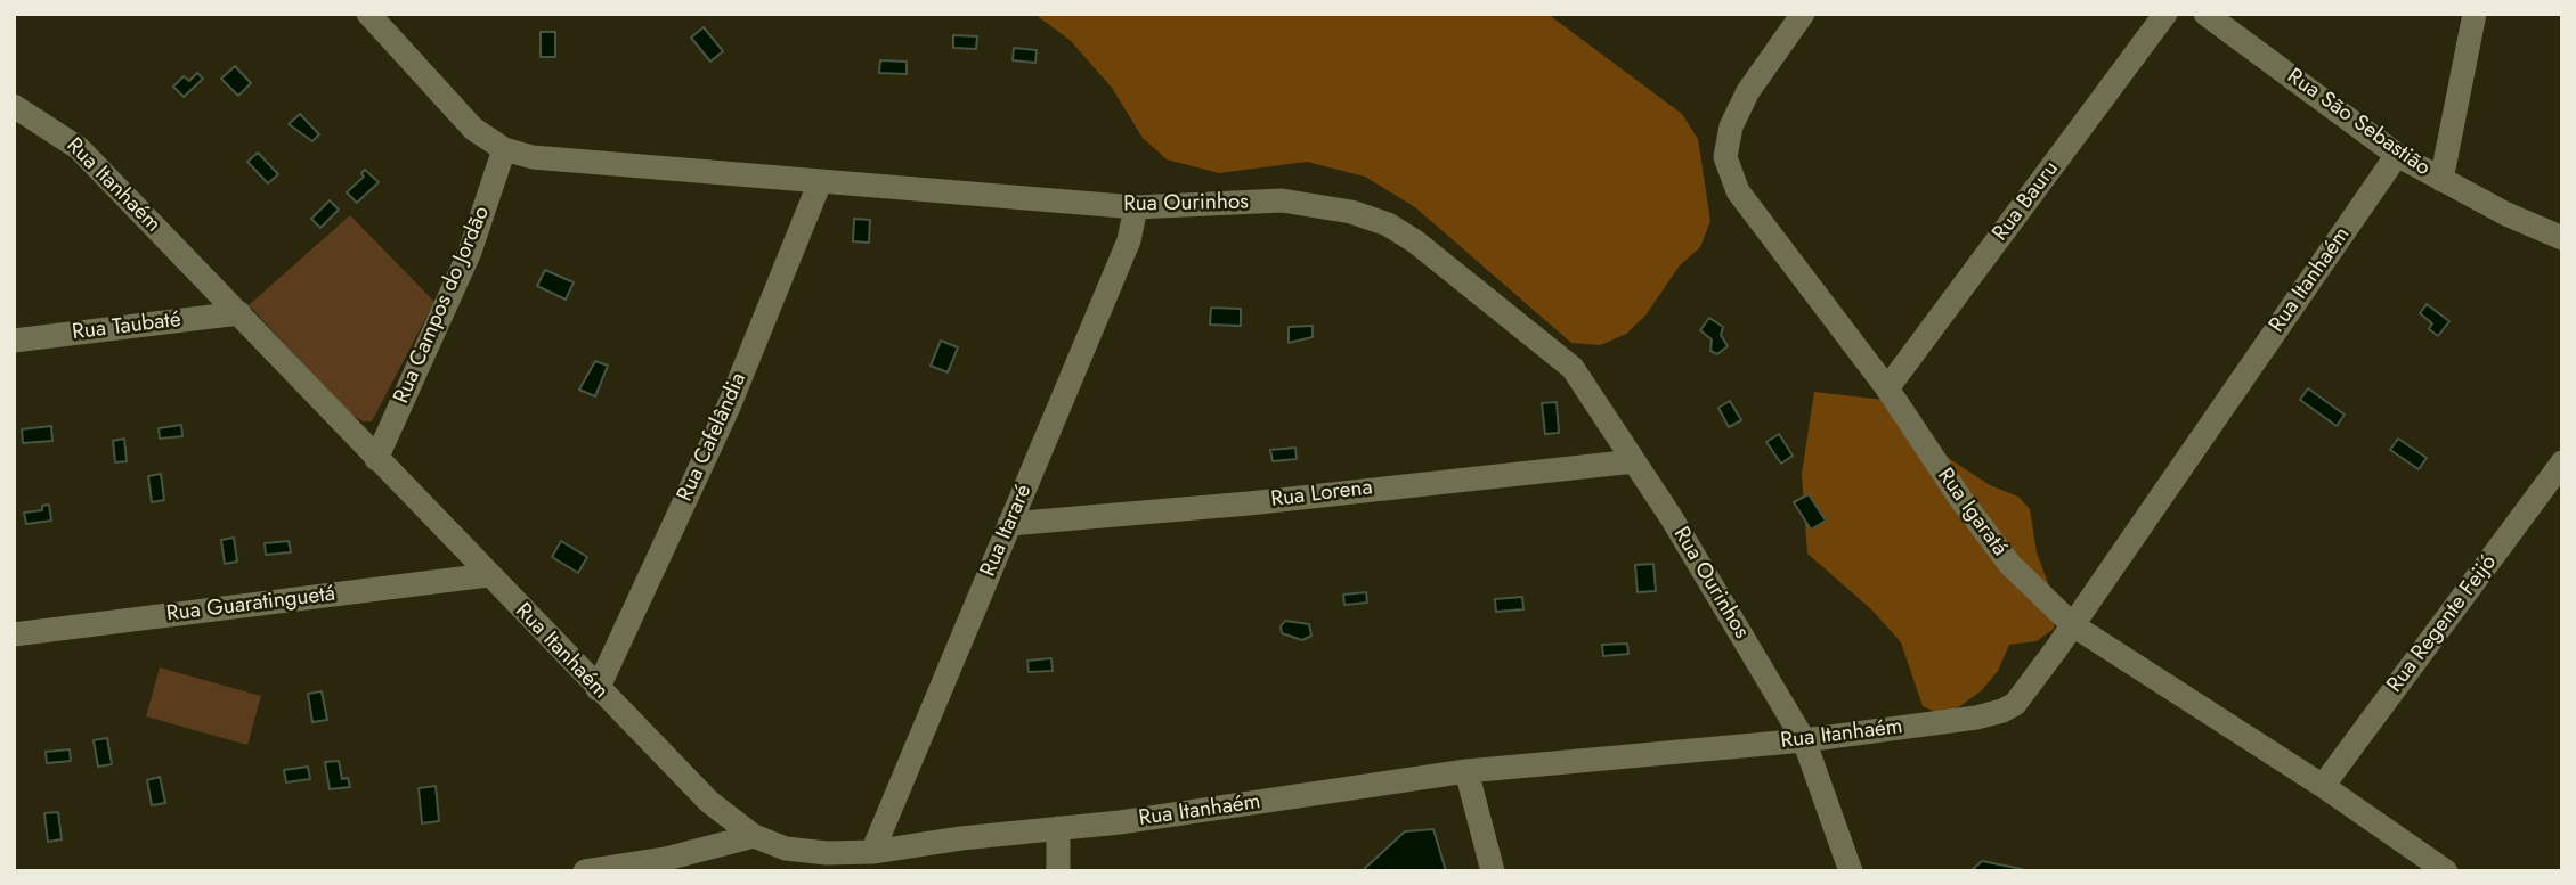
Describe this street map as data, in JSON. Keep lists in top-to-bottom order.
{
  "streets": {
    "street": [
      "Rua São Sebastião",
      "Rua Itanhaém",
      "Rua Bauru",
      "Rua Ourinhos",
      "Rua Campos do Jordão",
      "Rua Taubaté",
      "Rua Cafelândia",
      "Rua Lorena",
      "Rua Igaratá",
      "Rua Itararé",
      "Rua Guaratinguetá",
      "Rua Regente Feijó"
    ]
  },
  "crossings": [
    ["Rua São Sebastião", "Rua Itanhaém"],
    ["Rua Itanhaém", "Rua Ourinhos"],
    ["Rua Itanhaém", "Rua Campos do Jordão"],
    ["Rua Itanhaém", "Rua Taubaté"],
    ["Rua Itanhaém", "Rua Cafelândia"],
    ["Rua Itanhaém", "Rua Igaratá"],
    ["Rua Itanhaém", "Rua Itararé"],
    ["Rua Itanhaém", "Rua Guaratinguetá"],
    ["Rua Bauru", "Rua Igaratá"],
    ["Rua Ourinhos", "Rua Campos do Jordão"],
    ["Rua Ourinhos", "Rua Cafelândia"],
    ["Rua Ourinhos", "Rua Lorena"],
    ["Rua Ourinhos", "Rua Itararé"],
    ["Rua Lorena", "Rua Itararé"],
    ["Rua Igaratá", "Rua Regente Feijó"]
  ]
}
